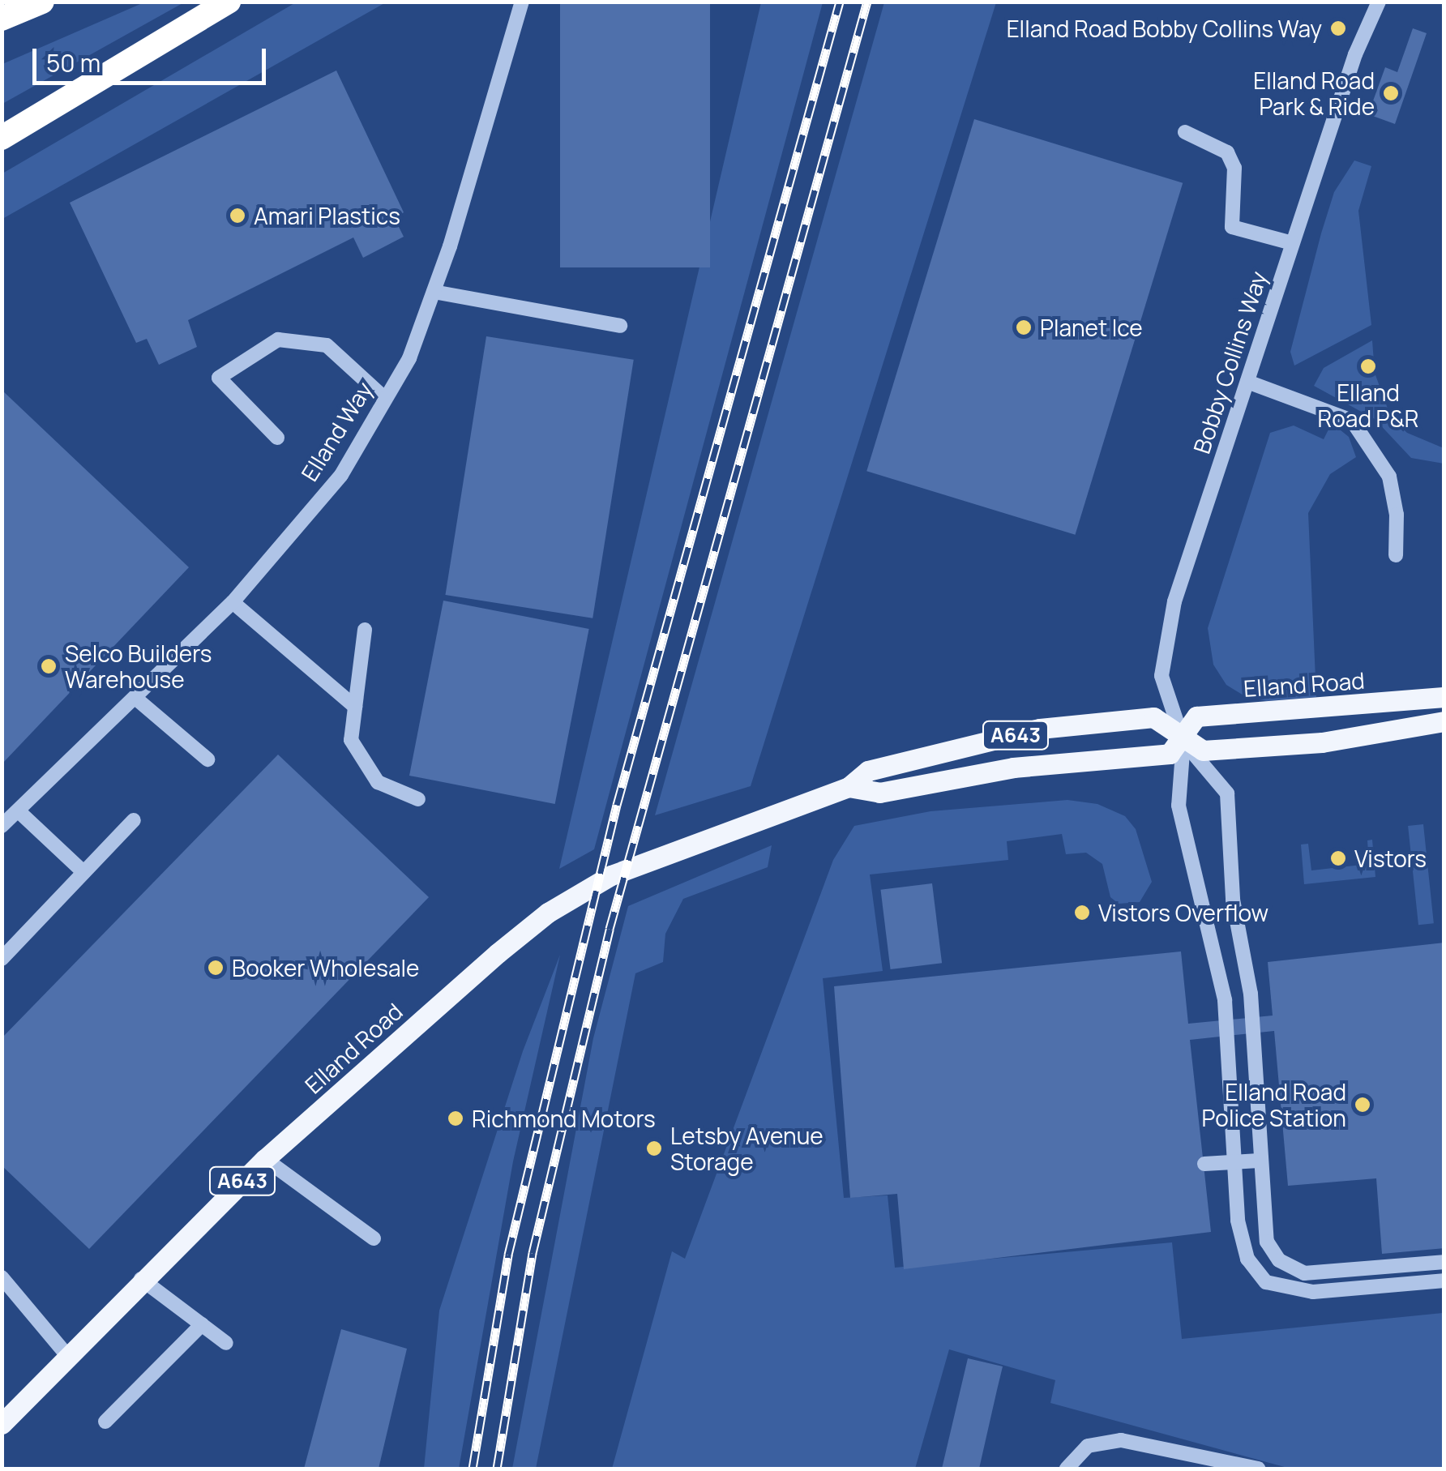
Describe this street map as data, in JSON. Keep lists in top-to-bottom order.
{
  "streets": {
    "main road": ["Elland Road", "A643"],
    "street": ["Bobby Collins Way", "Elland Way"]
  },
  "crossings": [
    ["Bobby Collins Way", "Elland Road"]
  ],
  "places": [
    "Elland Road Bobby Collins Way",
    "Elland Road Park & Ride",
    "Amari Plastics",
    "Planet Ice",
    "Elland Road P&R",
    "Selco Builders Warehouse",
    "Vistors",
    "Vistors Overflow",
    "Booker Wholesale",
    "Elland Road Police Station",
    "Richmond Motors",
    "Letsby Avenue Storage"
  ],
  "scale_bar": "50 m"
}
